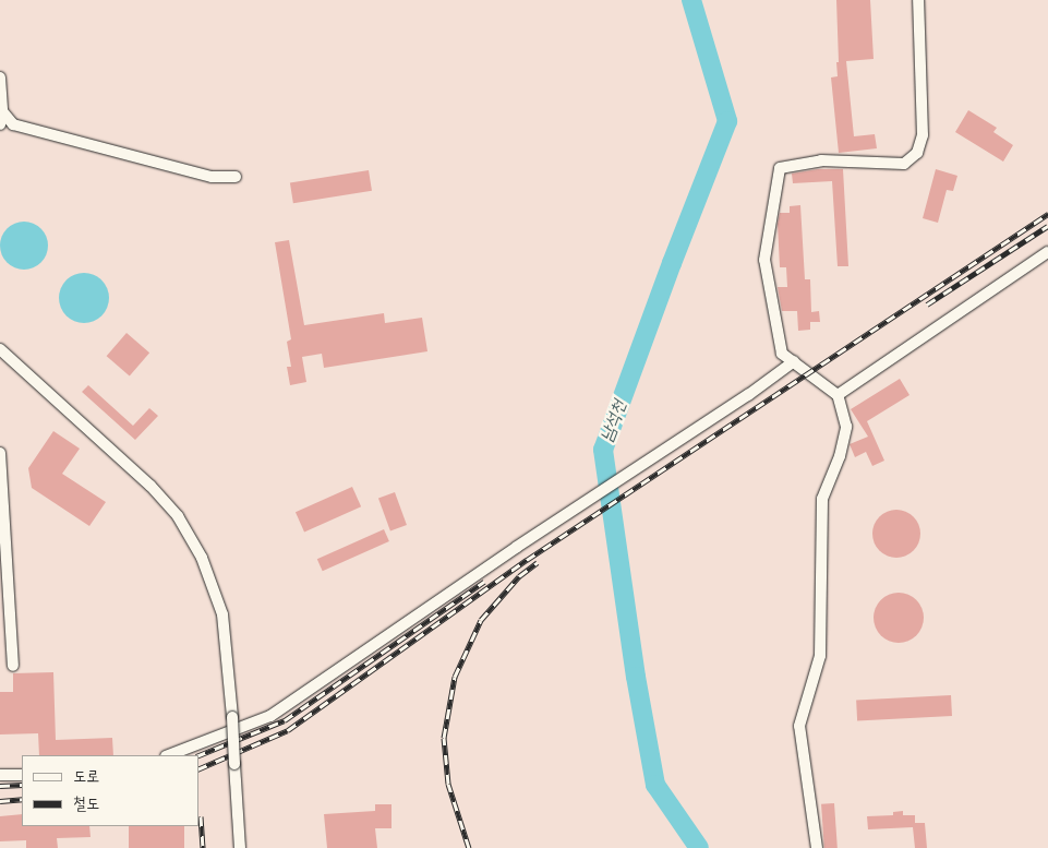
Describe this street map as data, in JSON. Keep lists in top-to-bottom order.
{
  "water": ["남석천"],
  "legend": ["도로", "철도"]
}
